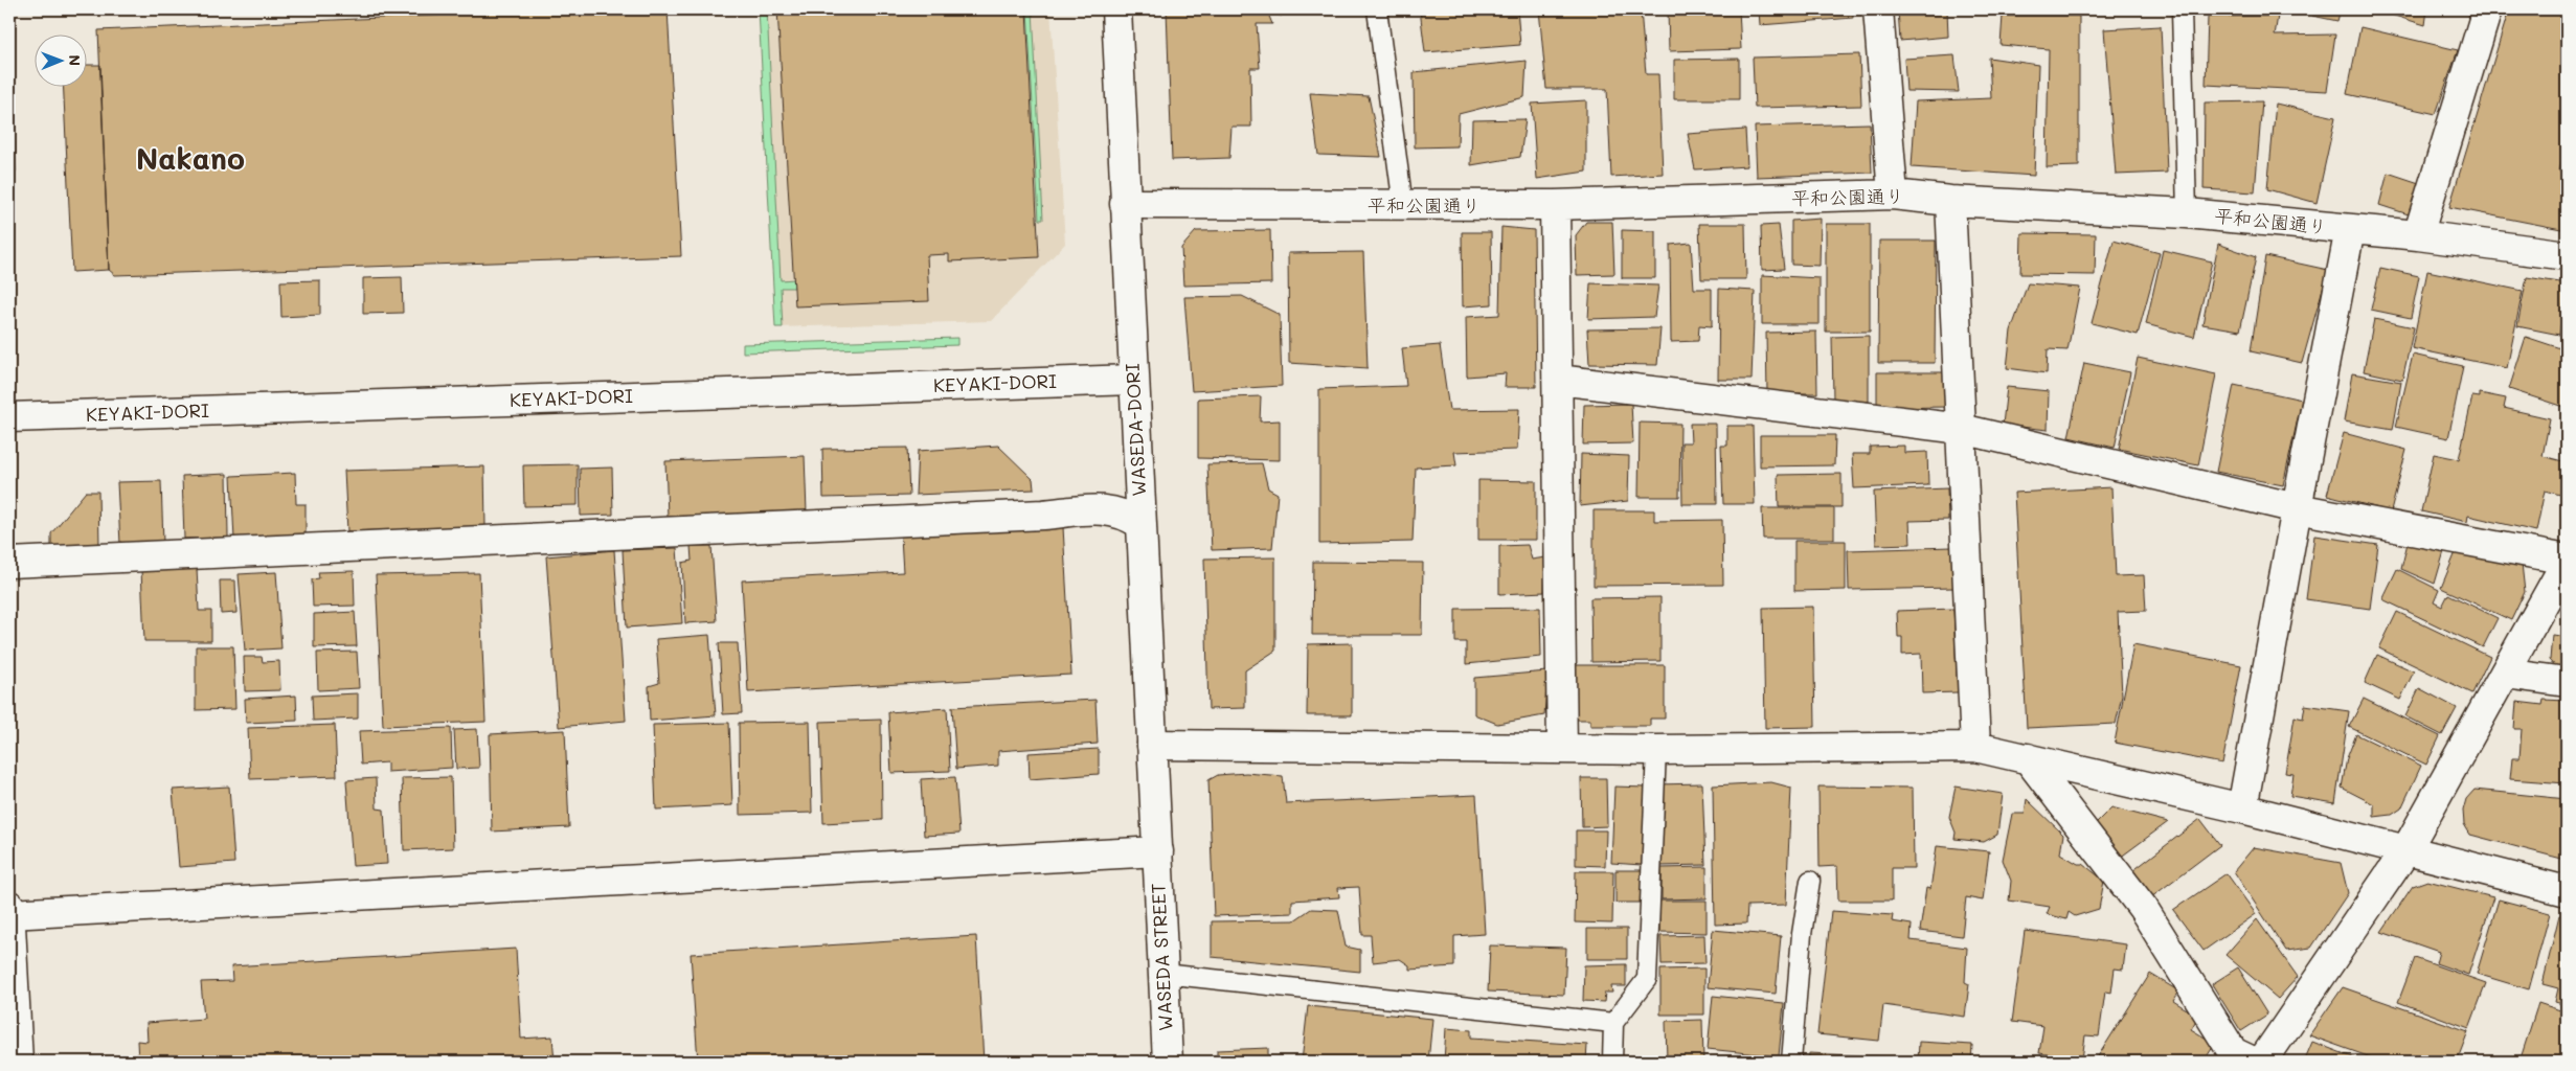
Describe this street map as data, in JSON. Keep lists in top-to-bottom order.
{
  "streets": {
    "street": [
      "平和公園通り",
      "KEYAKI-DORI",
      "WASEDA-DORI",
      "WASEDA STREET"
    ]
  },
  "crossings": [
    ["平和公園通り", "WASEDA-DORI"],
    ["KEYAKI-DORI", "WASEDA-DORI"],
    ["WASEDA-DORI", "WASEDA STREET"]
  ],
  "districts": ["Nakano"],
  "north": "right"
}
